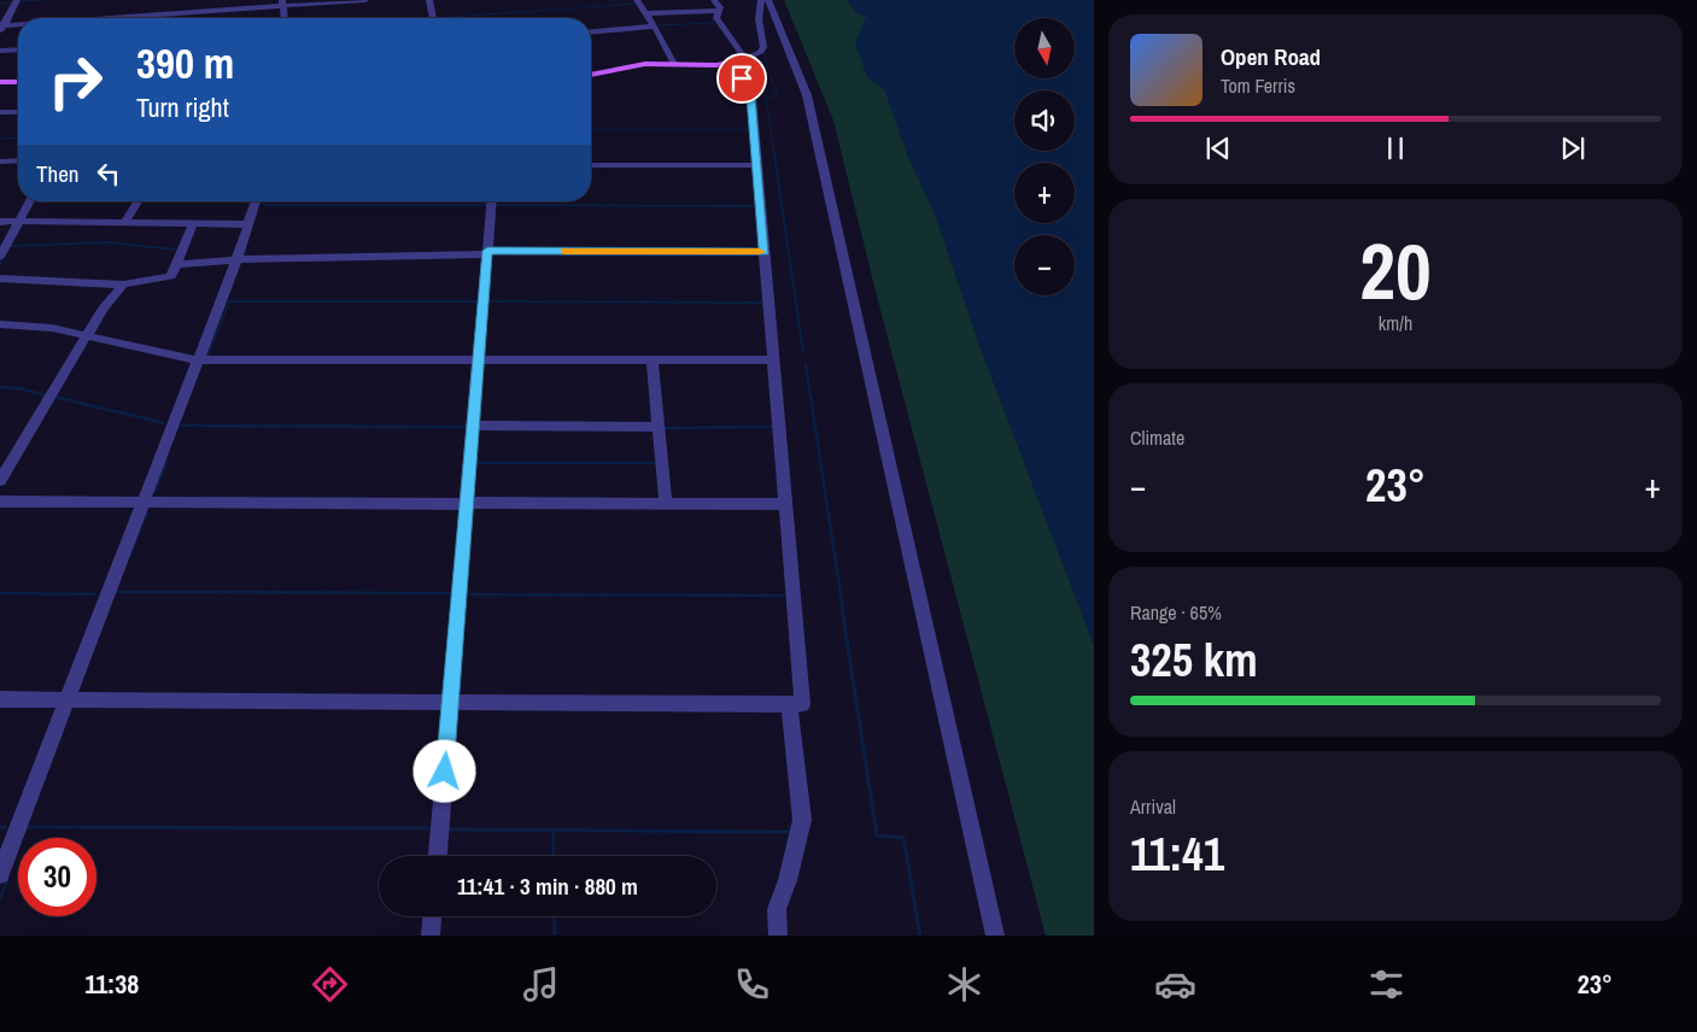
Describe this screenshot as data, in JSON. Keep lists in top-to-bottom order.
{
  "north": "bottom",
  "page": {
    "map_buttons": ["+", "−"],
    "turn": ["390 m", "Turn right"],
    "song": ["Open Road", "Tom Ferris"],
    "then": "Then",
    "tile": [
      ["20", "km/h"],
      "Climate",
      ["Range · 65%", "325 km"],
      ["Arrival", "11:41"]
    ],
    "heat": ["−", "23°", "+"],
    "limit": "30",
    "trip": "11:41 · 3 min · 880 m",
    "tabs": ["11:38", "23°"]
  }
}
